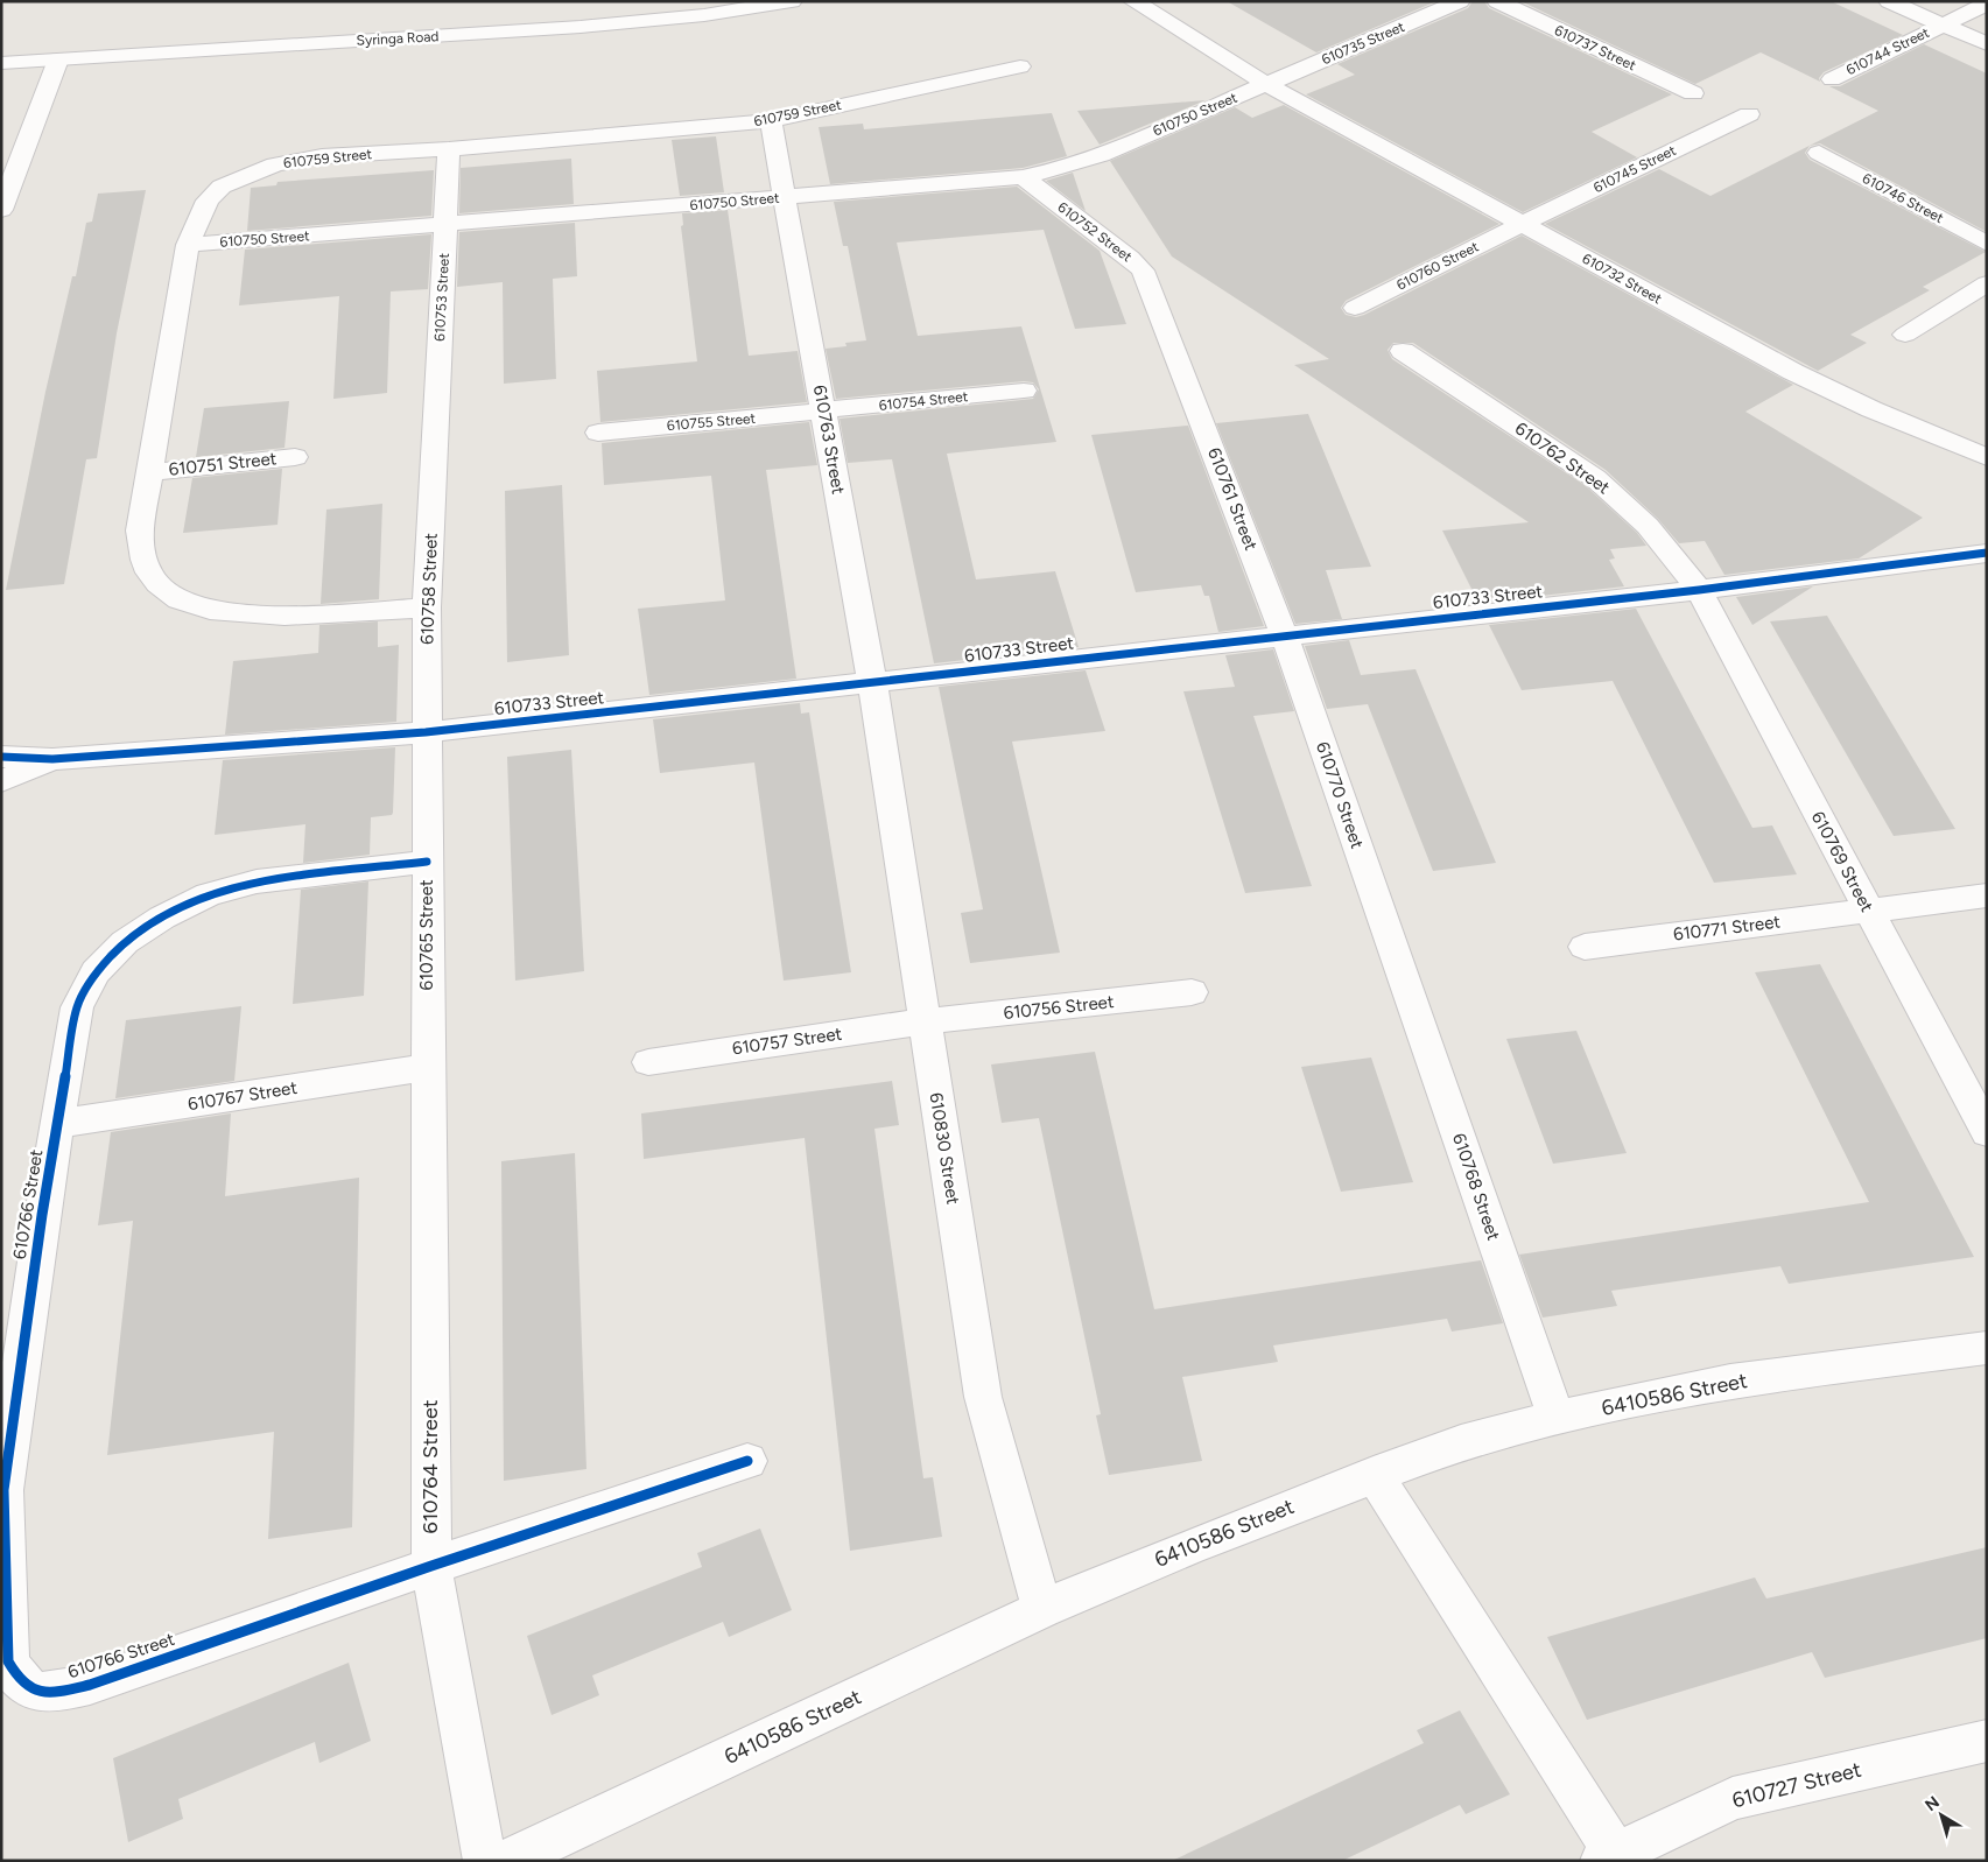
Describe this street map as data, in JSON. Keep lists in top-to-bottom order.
{
  "streets": {
    "street": [
      "Syringa Road",
      "610735 Street",
      "610737 Street",
      "610744 Street",
      "610759 Street",
      "610750 Street",
      "610745 Street",
      "610746 Street",
      "610752 Street",
      "610760 Street",
      "610732 Street",
      "610753 Street",
      "610754 Street",
      "610755 Street",
      "610763 Street",
      "610762 Street",
      "610751 Street",
      "610761 Street",
      "610758 Street",
      "610733 Street",
      "610770 Street",
      "610769 Street",
      "610771 Street",
      "610765 Street",
      "610756 Street",
      "610757 Street",
      "610767 Street",
      "610830 Street",
      "610768 Street",
      "610766 Street",
      "6410586 Street",
      "610764 Street",
      "610727 Street"
    ]
  },
  "crossings": [
    ["610735 Street", "610750 Street"],
    ["610735 Street", "610732 Street"],
    ["610759 Street", "610750 Street"],
    ["610759 Street", "610753 Street"],
    ["610759 Street", "610763 Street"],
    ["610759 Street", "610751 Street"],
    ["610759 Street", "610758 Street"],
    ["610750 Street", "610752 Street"],
    ["610750 Street", "610732 Street"],
    ["610750 Street", "610753 Street"],
    ["610750 Street", "610763 Street"],
    ["610745 Street", "610760 Street"],
    ["610745 Street", "610732 Street"],
    ["610752 Street", "610761 Street"],
    ["610760 Street", "610732 Street"],
    ["610753 Street", "610758 Street"],
    ["610754 Street", "610755 Street"],
    ["610754 Street", "610763 Street"],
    ["610755 Street", "610763 Street"],
    ["610763 Street", "610733 Street"],
    ["610763 Street", "610830 Street"],
    ["610762 Street", "610733 Street"],
    ["610762 Street", "610769 Street"],
    ["610761 Street", "610733 Street"],
    ["610761 Street", "610770 Street"],
    ["610758 Street", "610733 Street"],
    ["610758 Street", "610765 Street"],
    ["610733 Street", "610770 Street"],
    ["610733 Street", "610769 Street"],
    ["610733 Street", "610765 Street"],
    ["610733 Street", "610830 Street"],
    ["610770 Street", "610768 Street"],
    ["610769 Street", "610771 Street"],
    ["610765 Street", "610767 Street"],
    ["610765 Street", "610766 Street"],
    ["610765 Street", "610764 Street"],
    ["610756 Street", "610757 Street"],
    ["610756 Street", "610830 Street"],
    ["610757 Street", "610830 Street"],
    ["610767 Street", "610766 Street"],
    ["610767 Street", "610764 Street"],
    ["610830 Street", "6410586 Street"],
    ["610768 Street", "6410586 Street"],
    ["610766 Street", "610764 Street"]
  ],
  "north": "top left"
}
